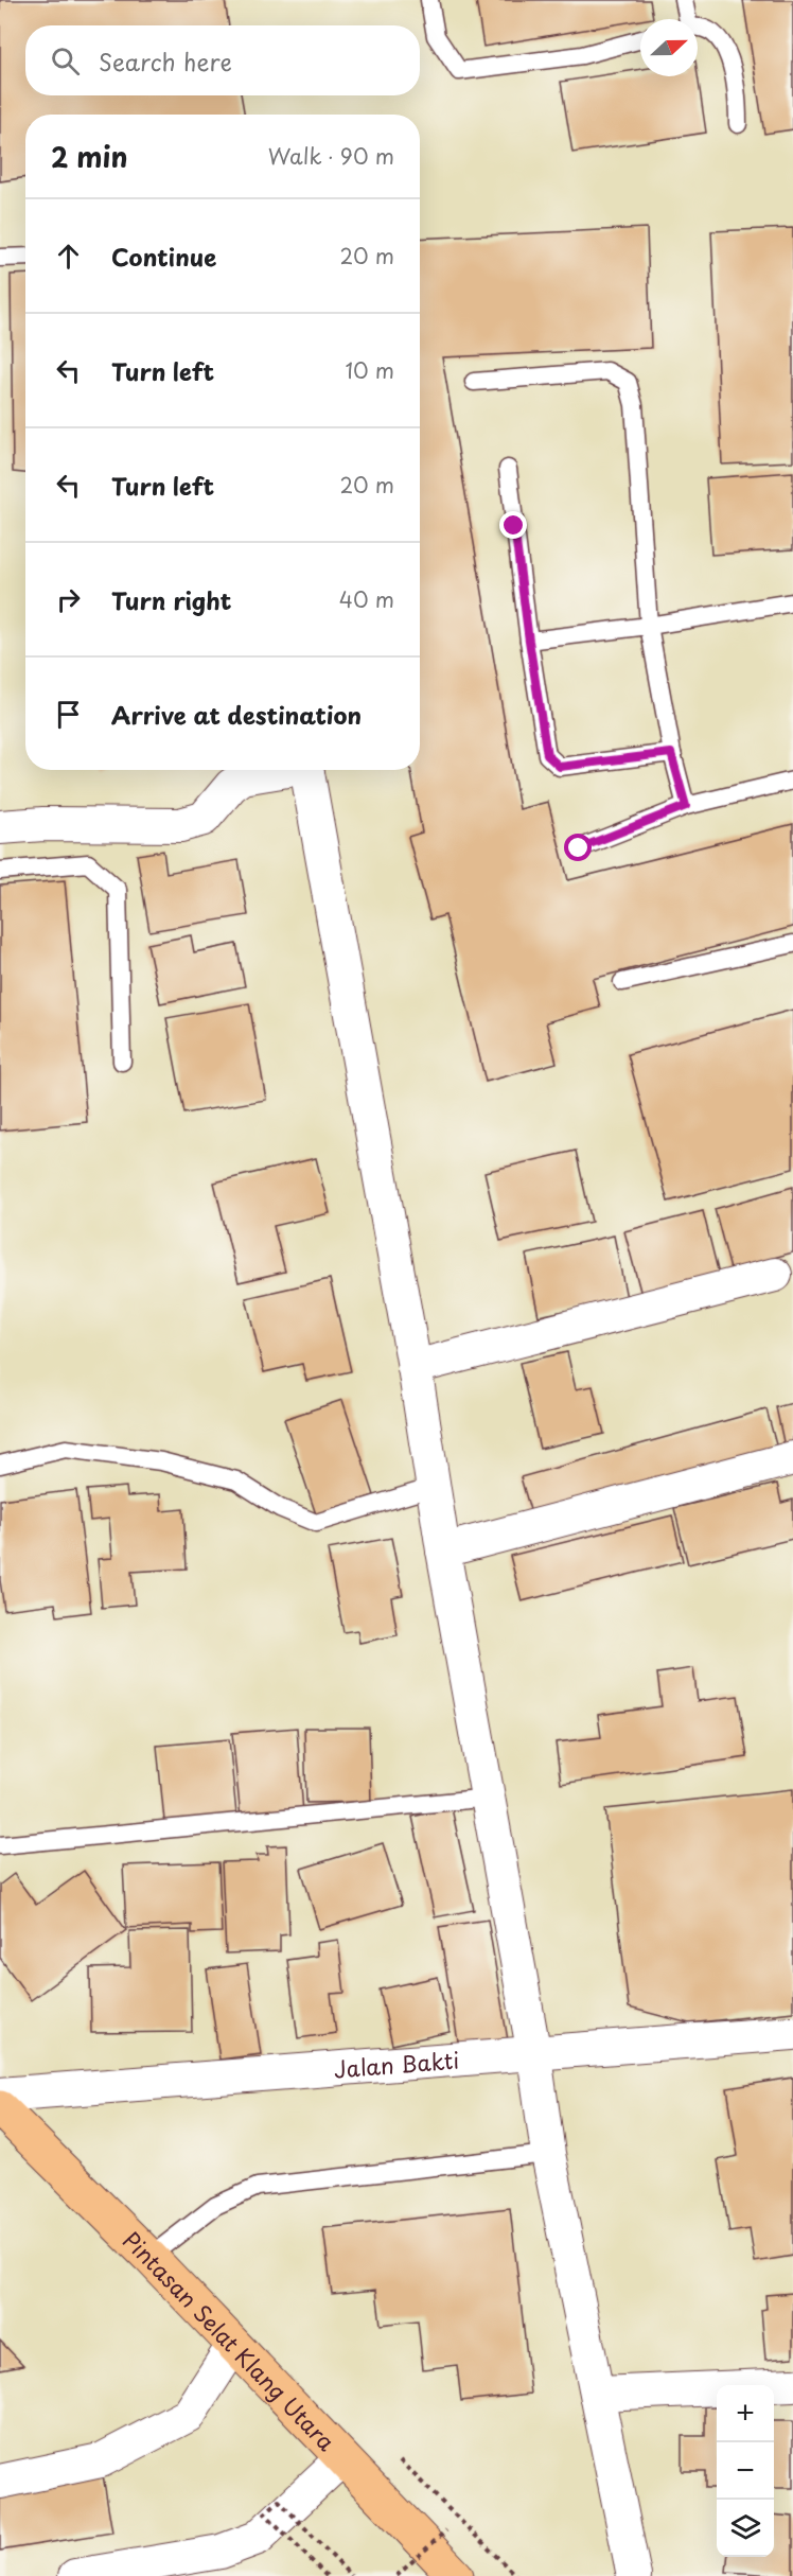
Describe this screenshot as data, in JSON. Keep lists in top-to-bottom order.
{
  "streets": {
    "highway": ["Pintasan Selat Klang Utara"],
    "street": ["Jalan Bakti"]
  },
  "north": "right",
  "page": {
    "search": "Search here",
    "heading": ["2 min", "Walk · 90 m"],
    "list": [
      ["Continue", "20 m"],
      ["Turn left", "10 m"],
      ["Turn left", "20 m"],
      ["Turn right", "40 m"],
      "Arrive at destination"
    ],
    "map_buttons": ["+", "−"]
  }
}
